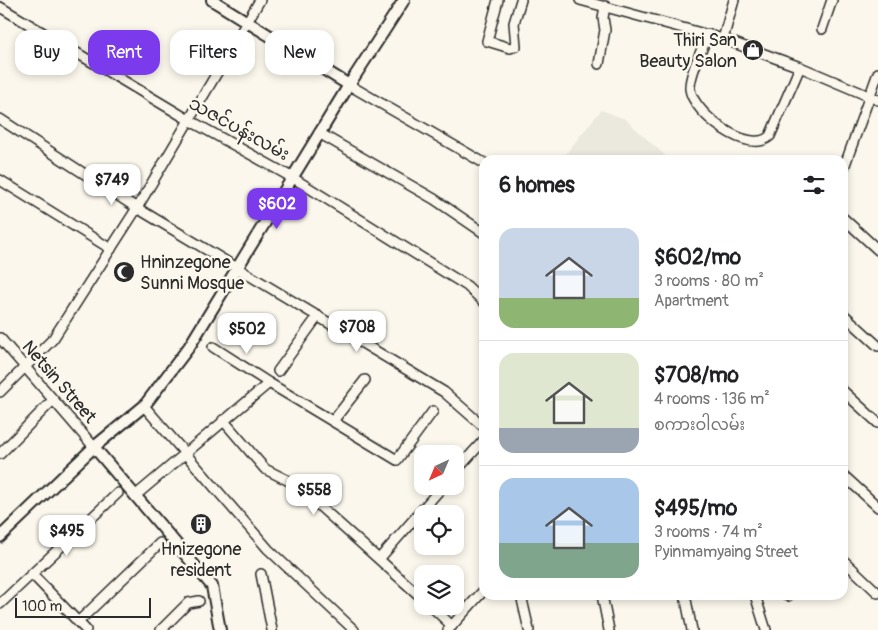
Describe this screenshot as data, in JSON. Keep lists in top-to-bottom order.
{
  "streets": {
    "street": ["သဇင်ပန်းလမ်း", "Netsin Street"]
  },
  "places": {
    "shop": ["Thiri San Beauty Salon"],
    "mosque": ["Hninzegone Sunni Mosque"],
    "building": ["Hnizegone resident"]
  },
  "scale_bar": "100 m",
  "north": "bottom left",
  "page": {
    "chip": [
      "Buy",
      "Rent",
      "Filters",
      "New"
    ],
    "heading": "6 homes",
    "price": [
      "$749",
      "$602",
      "$708",
      "$502",
      "$558",
      "$495"
    ],
    "list": [
      {
        "name": "$602/mo",
        "note": "3 rooms · 80 m² · Apartment"
      },
      {
        "name": "$708/mo",
        "note": "4 rooms · 136 m² · စကားဝါလမ်း"
      },
      {
        "name": "$495/mo",
        "note": "3 rooms · 74 m² · Pyinmamyaing Street"
      }
    ],
    "scale": "100 m"
  }
}
